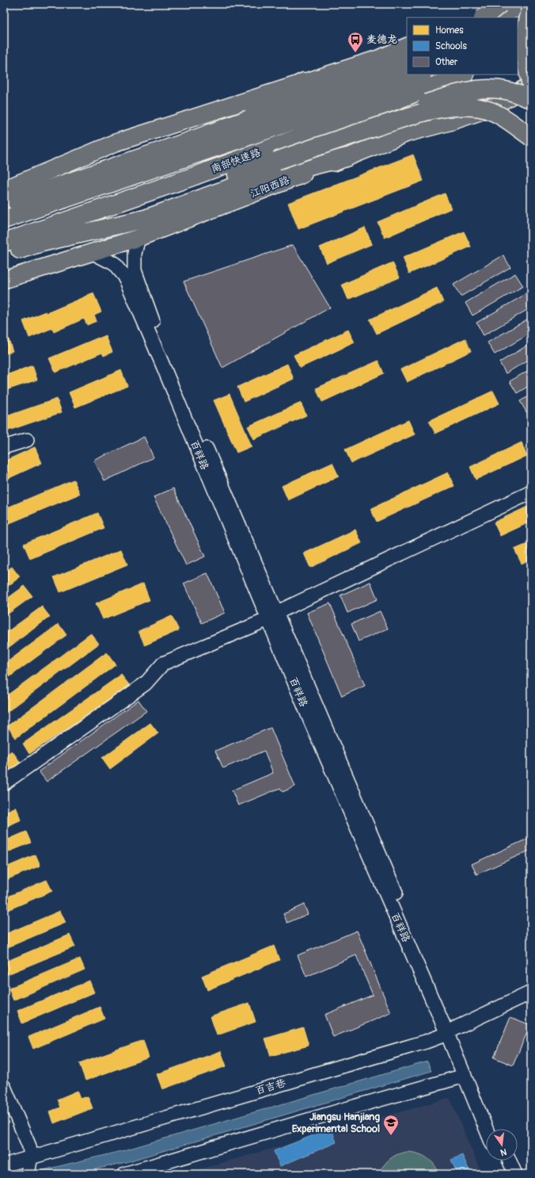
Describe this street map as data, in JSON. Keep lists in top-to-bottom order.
{
  "streets": {
    "highway": ["南部快速路"],
    "main road": ["江阳西路"],
    "street": ["百祥路", "百吉巷"]
  },
  "crossings": [
    ["江阳西路", "百祥路"],
    ["百祥路", "百吉巷"]
  ],
  "places": {
    "bus stop": ["麦德龙"],
    "school or university": ["Jiangsu Hanjiang Experimental School"]
  },
  "legend": ["Homes", "Schools", "Other"],
  "north": "bottom"
}
